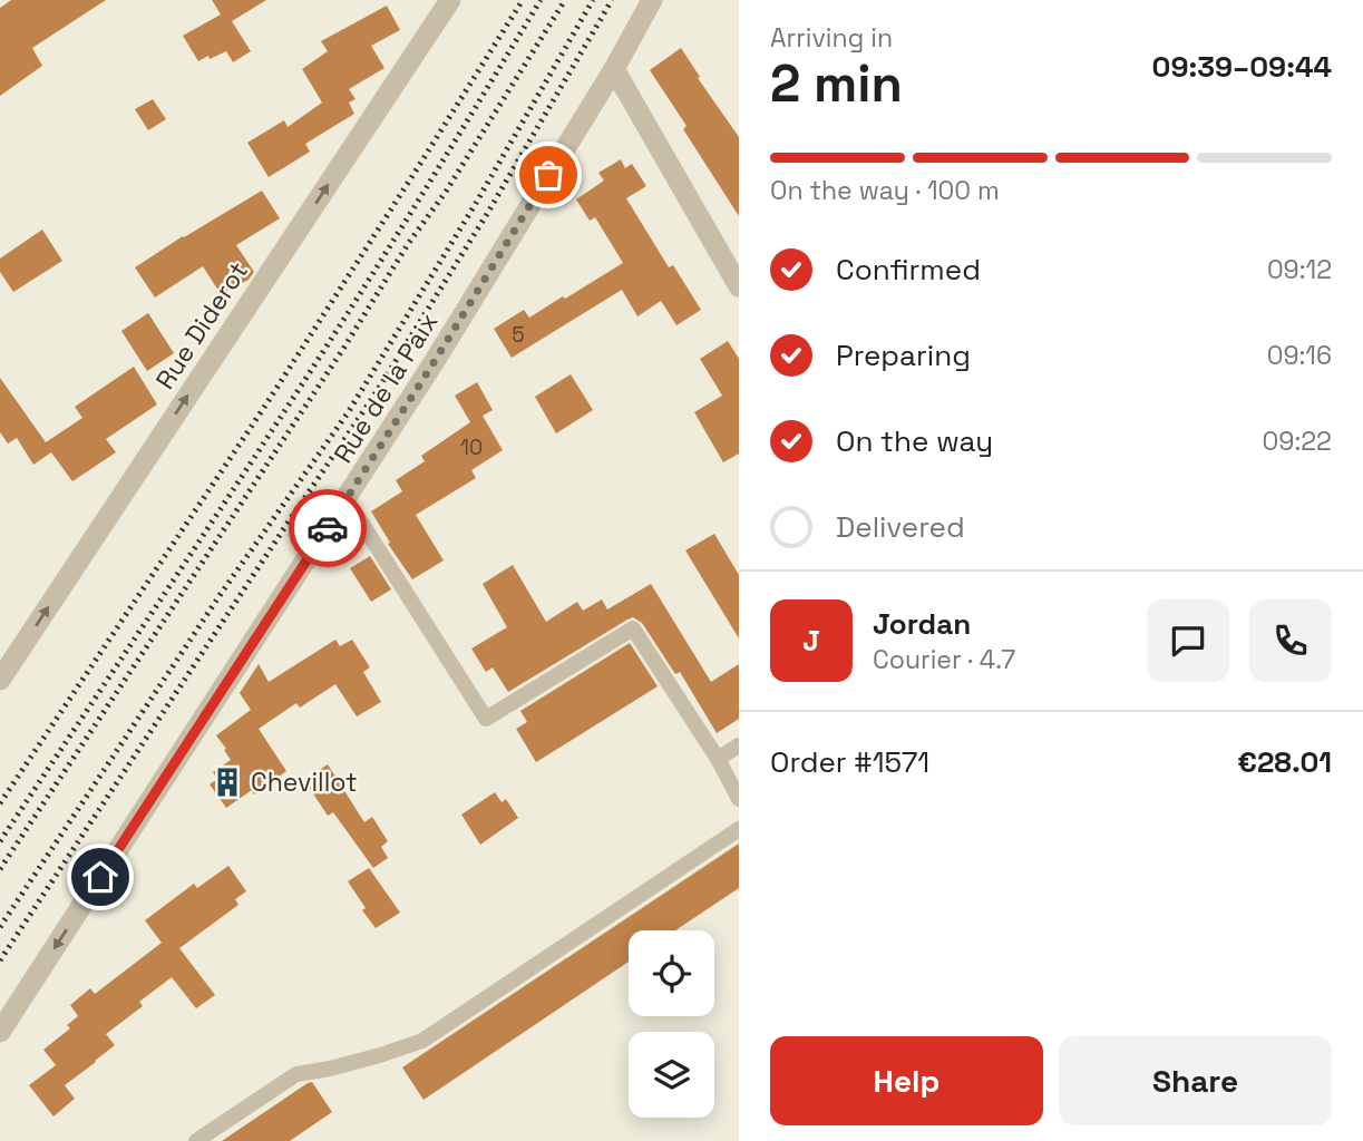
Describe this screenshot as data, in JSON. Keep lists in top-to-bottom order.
{
  "streets": {
    "street": ["Rue Diderot", "Rue de la Paix"]
  },
  "one_way": ["Rue Diderot", "Rue de la Paix"],
  "places": {
    "building": ["Chevillot"]
  },
  "house_numbers": ["5", "10"],
  "page": {
    "heading": ["2 min", "Arriving in", "09:39–09:44"],
    "panel": [
      "Jordan",
      "Courier · 4.7",
      "Order #1571",
      "€28.01"
    ],
    "bar": "On the way · 100 m",
    "list": [
      ["Confirmed", "09:12"],
      ["Preparing", "09:16"],
      ["On the way", "09:22"],
      "Delivered"
    ],
    "round": "J",
    "buttons": ["Help", "Share"]
  }
}
